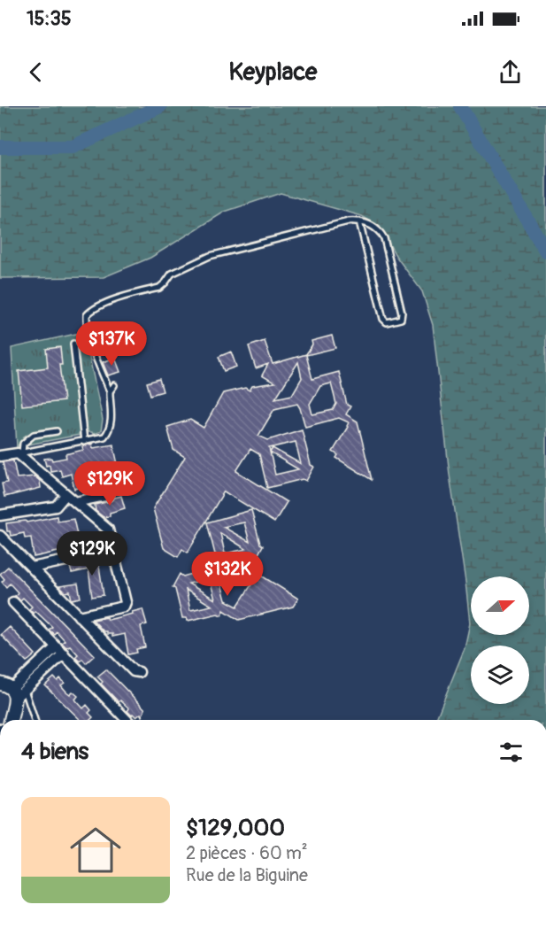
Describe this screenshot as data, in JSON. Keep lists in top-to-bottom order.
{
  "north": "right",
  "page": {
    "status": "15:35",
    "header": "Keyplace",
    "price": [
      "$137K",
      "$129K",
      "$129K",
      "$132K"
    ],
    "heading": "4 biens",
    "list": [
      {
        "name": "$129,000",
        "note": "2 pièces · 60 m² · Rue de la Biguine"
      }
    ]
  }
}
